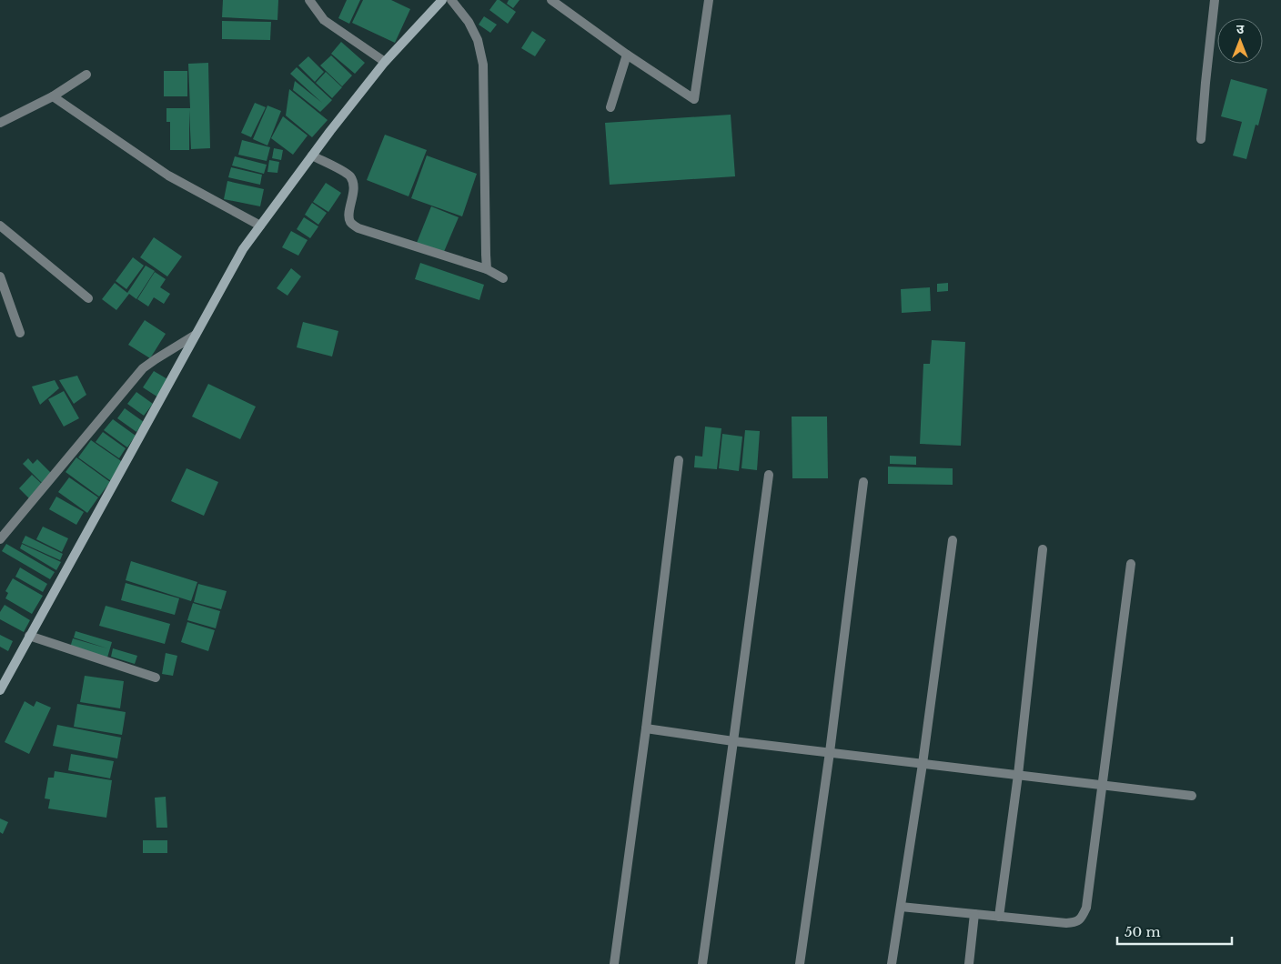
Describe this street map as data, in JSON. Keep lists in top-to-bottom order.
{
  "scale_bar": "50 m",
  "north": "top"
}
